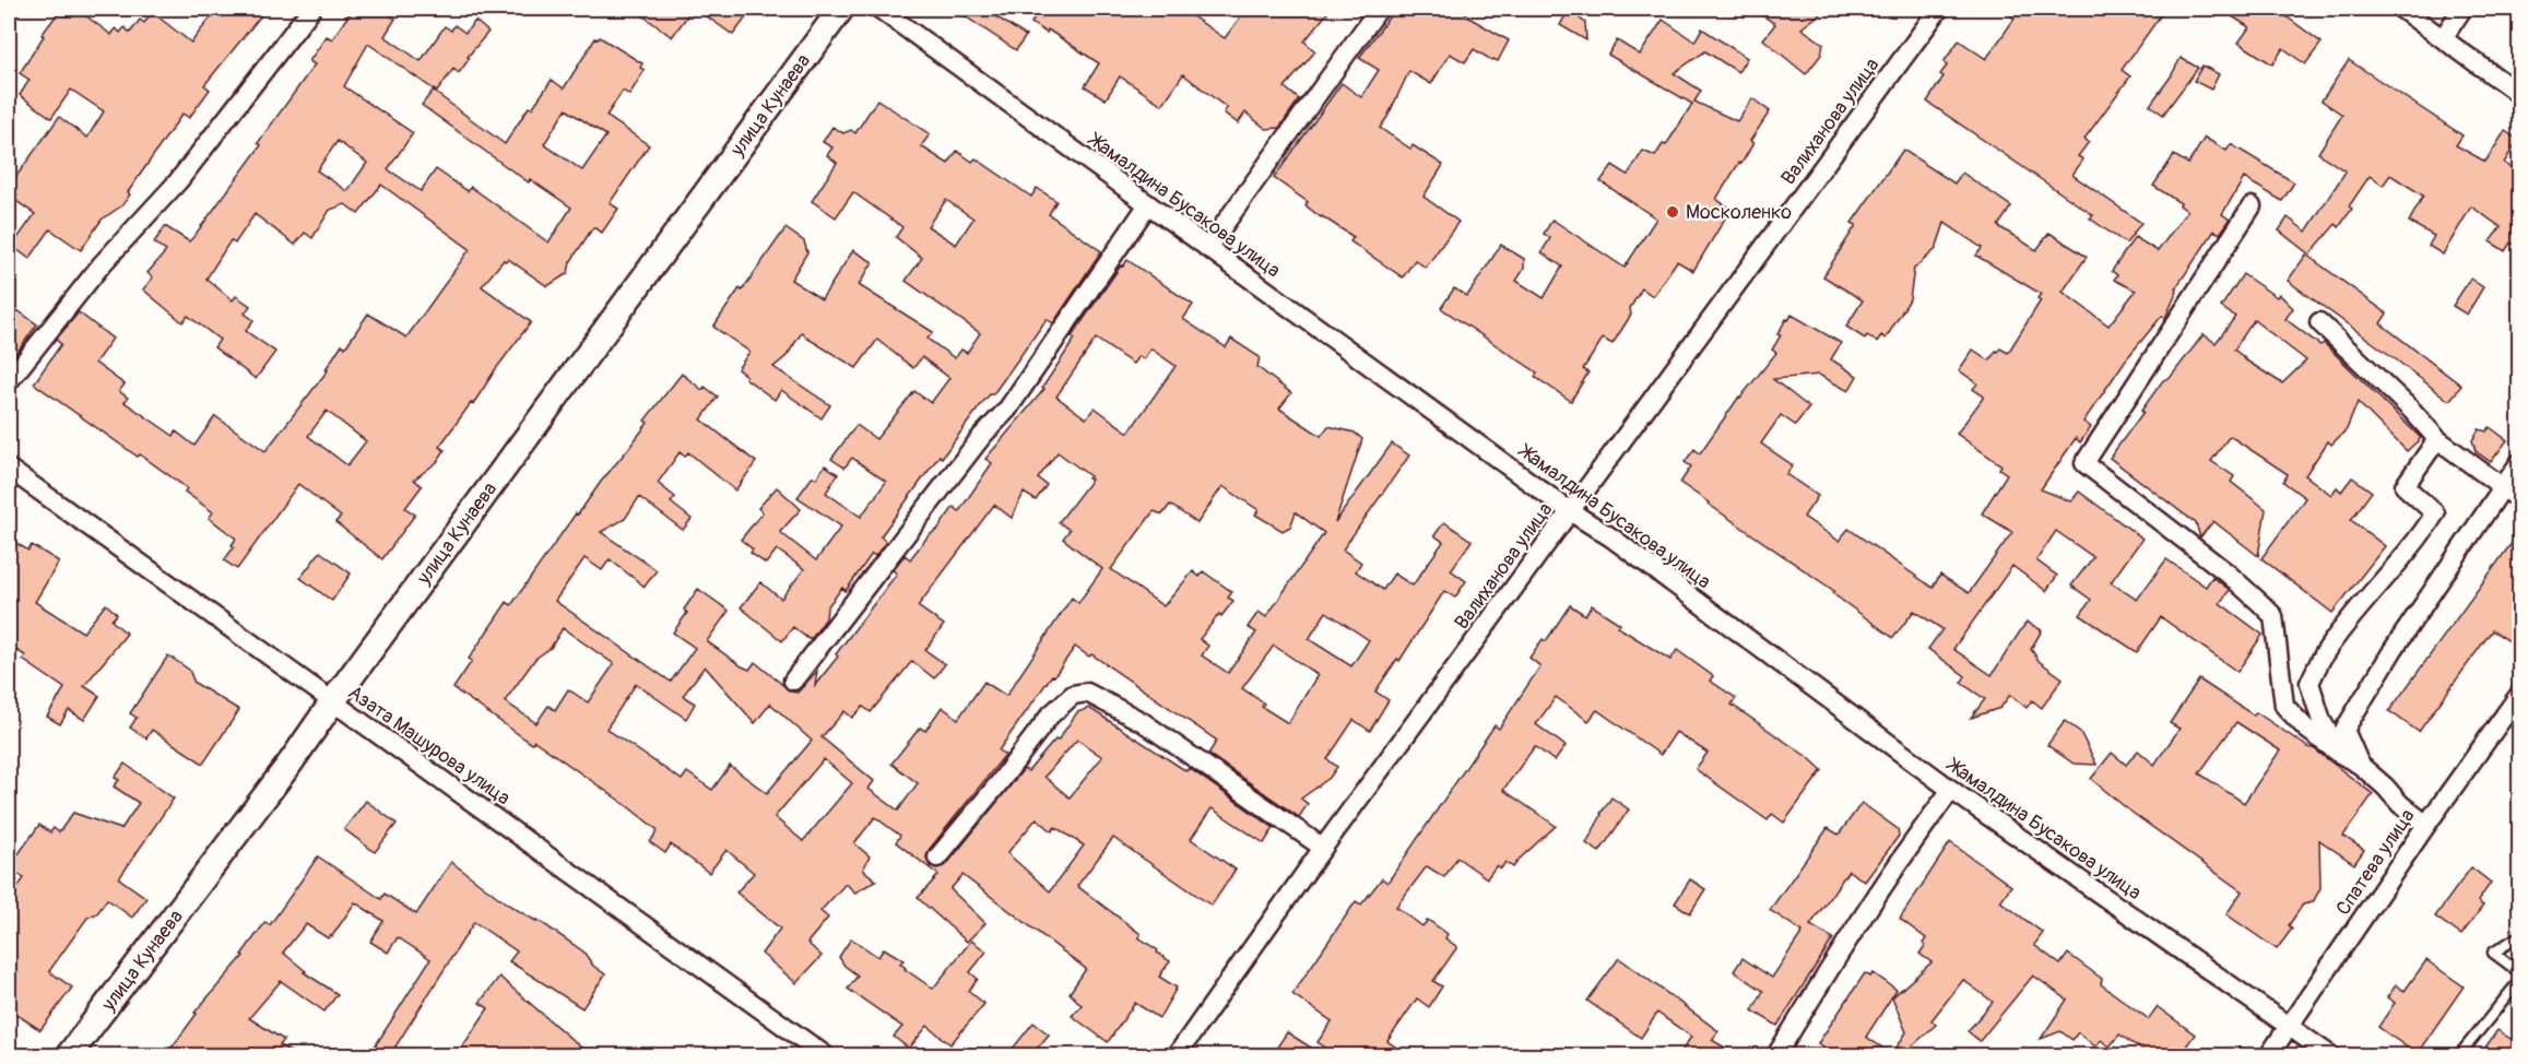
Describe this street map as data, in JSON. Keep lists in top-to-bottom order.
{
  "streets": {
    "main road": ["улица Кунаева"],
    "street": [
      "Валиханова улица",
      "Жамалдина Бусакова улица",
      "Азата Машурова улица",
      "Спатева улица"
    ]
  },
  "crossings": [
    ["улица Кунаева", "Азата Машурова улица"],
    ["Валиханова улица", "Жамалдина Бусакова улица"],
    ["Жамалдина Бусакова улица", "Спатева улица"]
  ],
  "places": ["Москоленко"]
}
